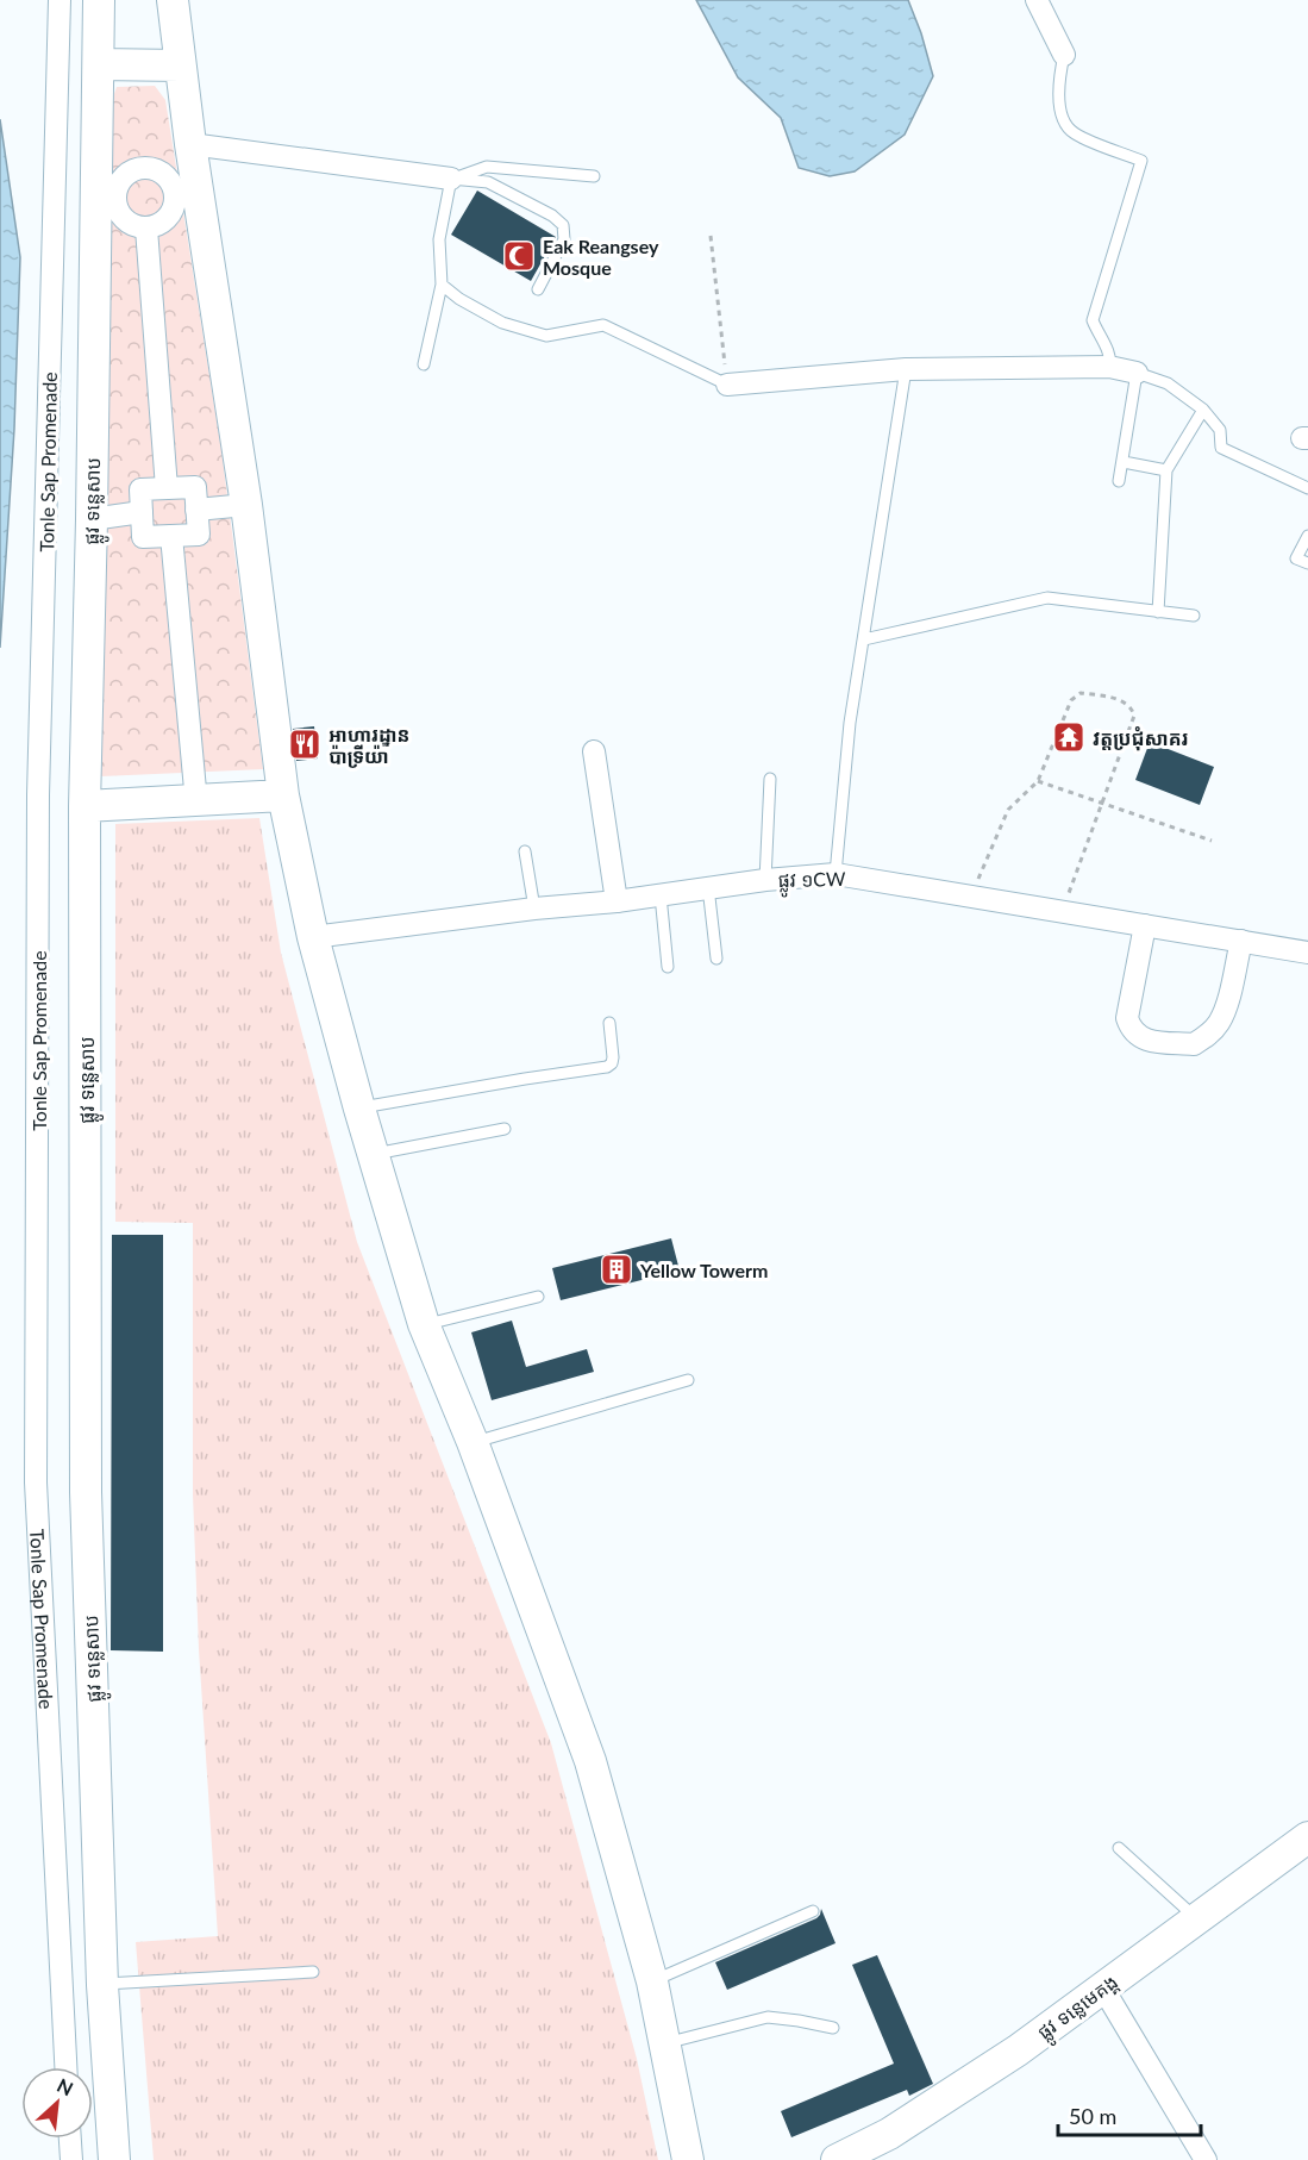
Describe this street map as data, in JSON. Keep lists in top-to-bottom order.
{
  "streets": {
    "street": [
      "Tonle Sap Promenade",
      "ផ្លូវ ទន្លេសាប",
      "ផ្លូវ ១CW",
      "ផ្លូវ ទន្លេមេគង្គ"
    ]
  },
  "places": {
    "mosque": ["Eak Reangsey Mosque"],
    "temple": ["វត្តប្រជុំសាគរ"],
    "restaurant": ["អាហារដ្ឋាន ប៉ាទ្រីយ៉ា"],
    "building": ["Yellow Towerm"]
  },
  "scale_bar": "50 m",
  "north": "top right"
}
